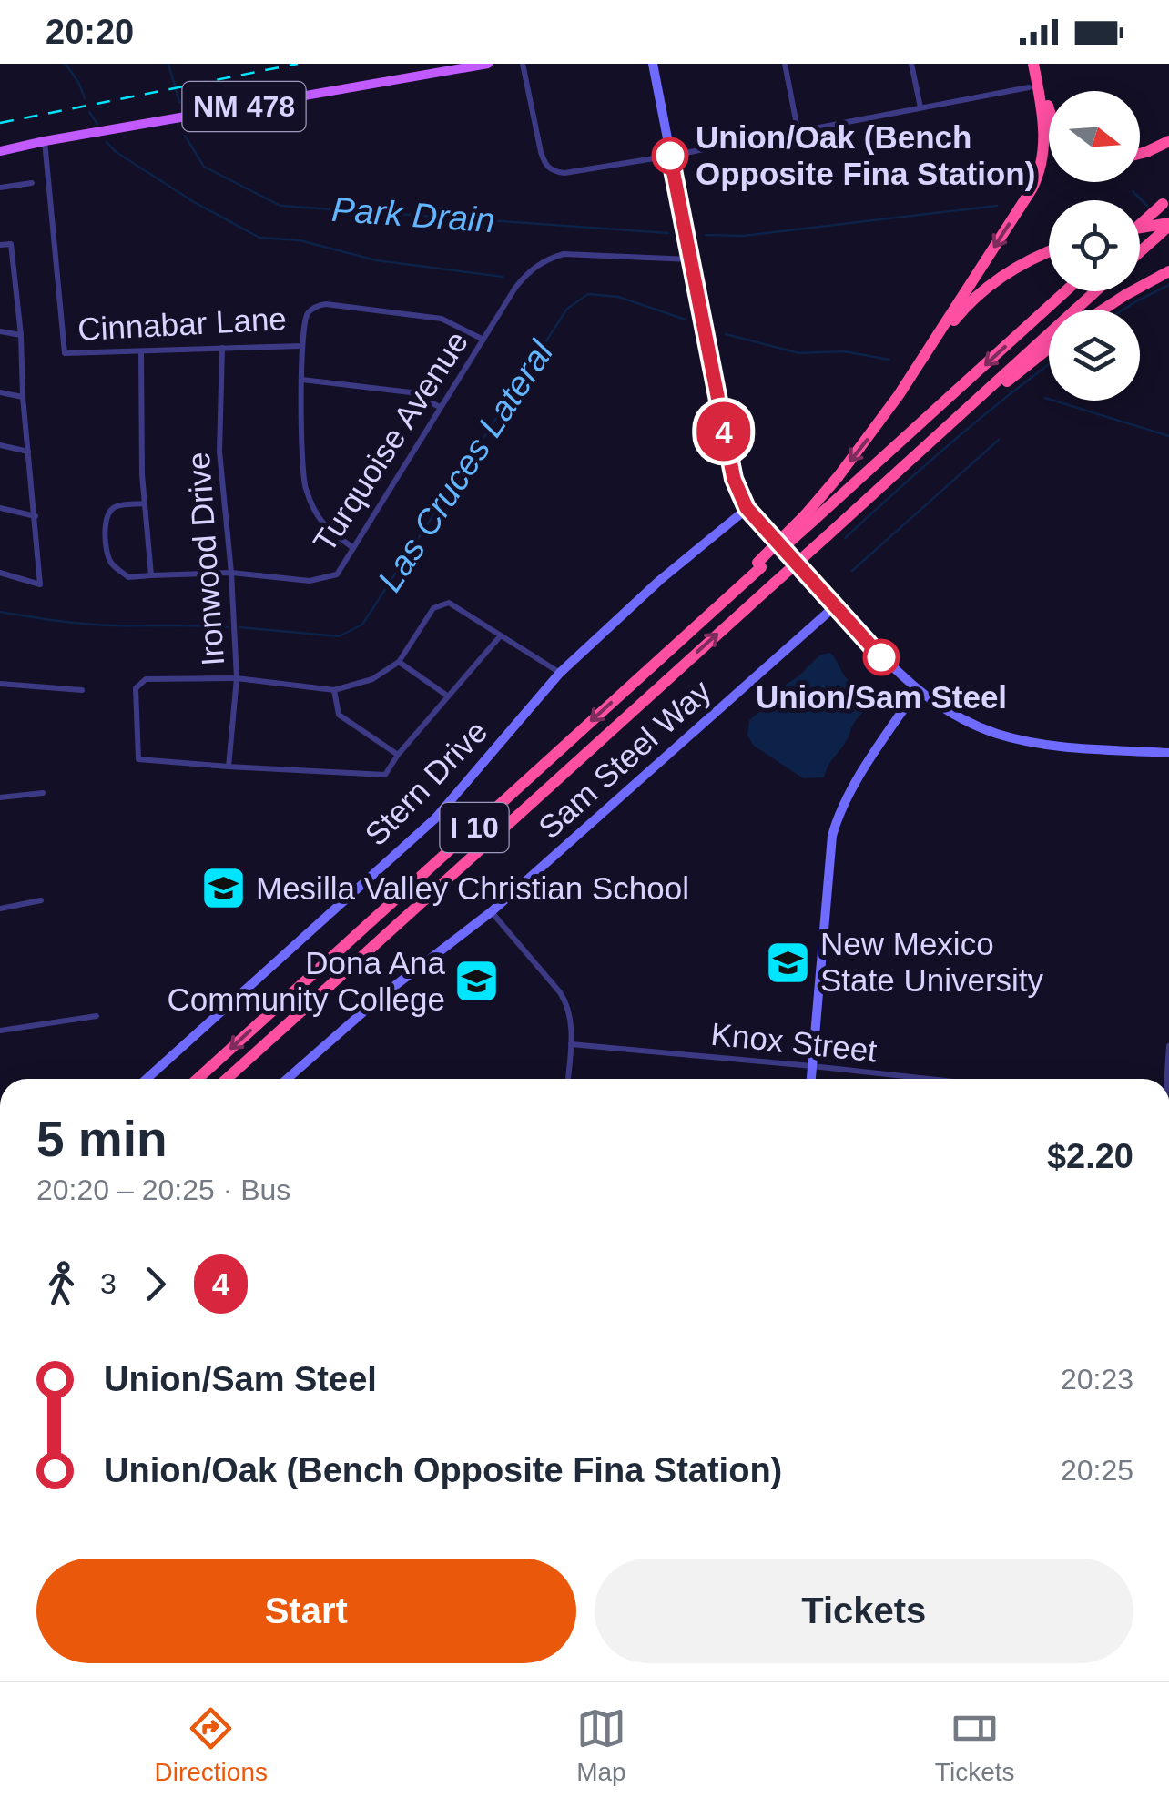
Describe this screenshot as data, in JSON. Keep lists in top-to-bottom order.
{
  "streets": {
    "highway": ["I 10"],
    "main road": ["NM 478"],
    "street": [
      "Cinnabar Lane",
      "Turquoise Avenue",
      "Ironwood Drive",
      "Sam Steel Way",
      "Stern Drive",
      "Knox Street"
    ]
  },
  "crossings": [
    ["NM 478", "Cinnabar Lane"],
    ["Cinnabar Lane", "Turquoise Avenue"],
    ["Cinnabar Lane", "Ironwood Drive"],
    ["Turquoise Avenue", "Ironwood Drive"]
  ],
  "water": ["Park Drain", "Las Cruces Lateral"],
  "places": {
    "other": ["Union/Oak (Bench Opposite Fina Station)", "Union/Sam Steel"],
    "school or university": ["Mesilla Valley Christian School", "New Mexico State University", "Dona Ana Community College"]
  },
  "lines": ["bus line 4"],
  "north": "right",
  "page": {
    "status": "20:20",
    "on_map": "4",
    "heading": ["5 min", "20:20 – 20:25 · Bus", "$2.20"],
    "legs": ["3", "4"],
    "list": [
      {
        "name": "Union/Sam Steel",
        "value": "20:23"
      },
      {
        "name": "Union/Oak (Bench Opposite Fina Station)",
        "value": "20:25"
      }
    ],
    "buttons": ["Start", "Tickets"],
    "tabs": ["Directions", "Map", "Tickets"]
  }
}
